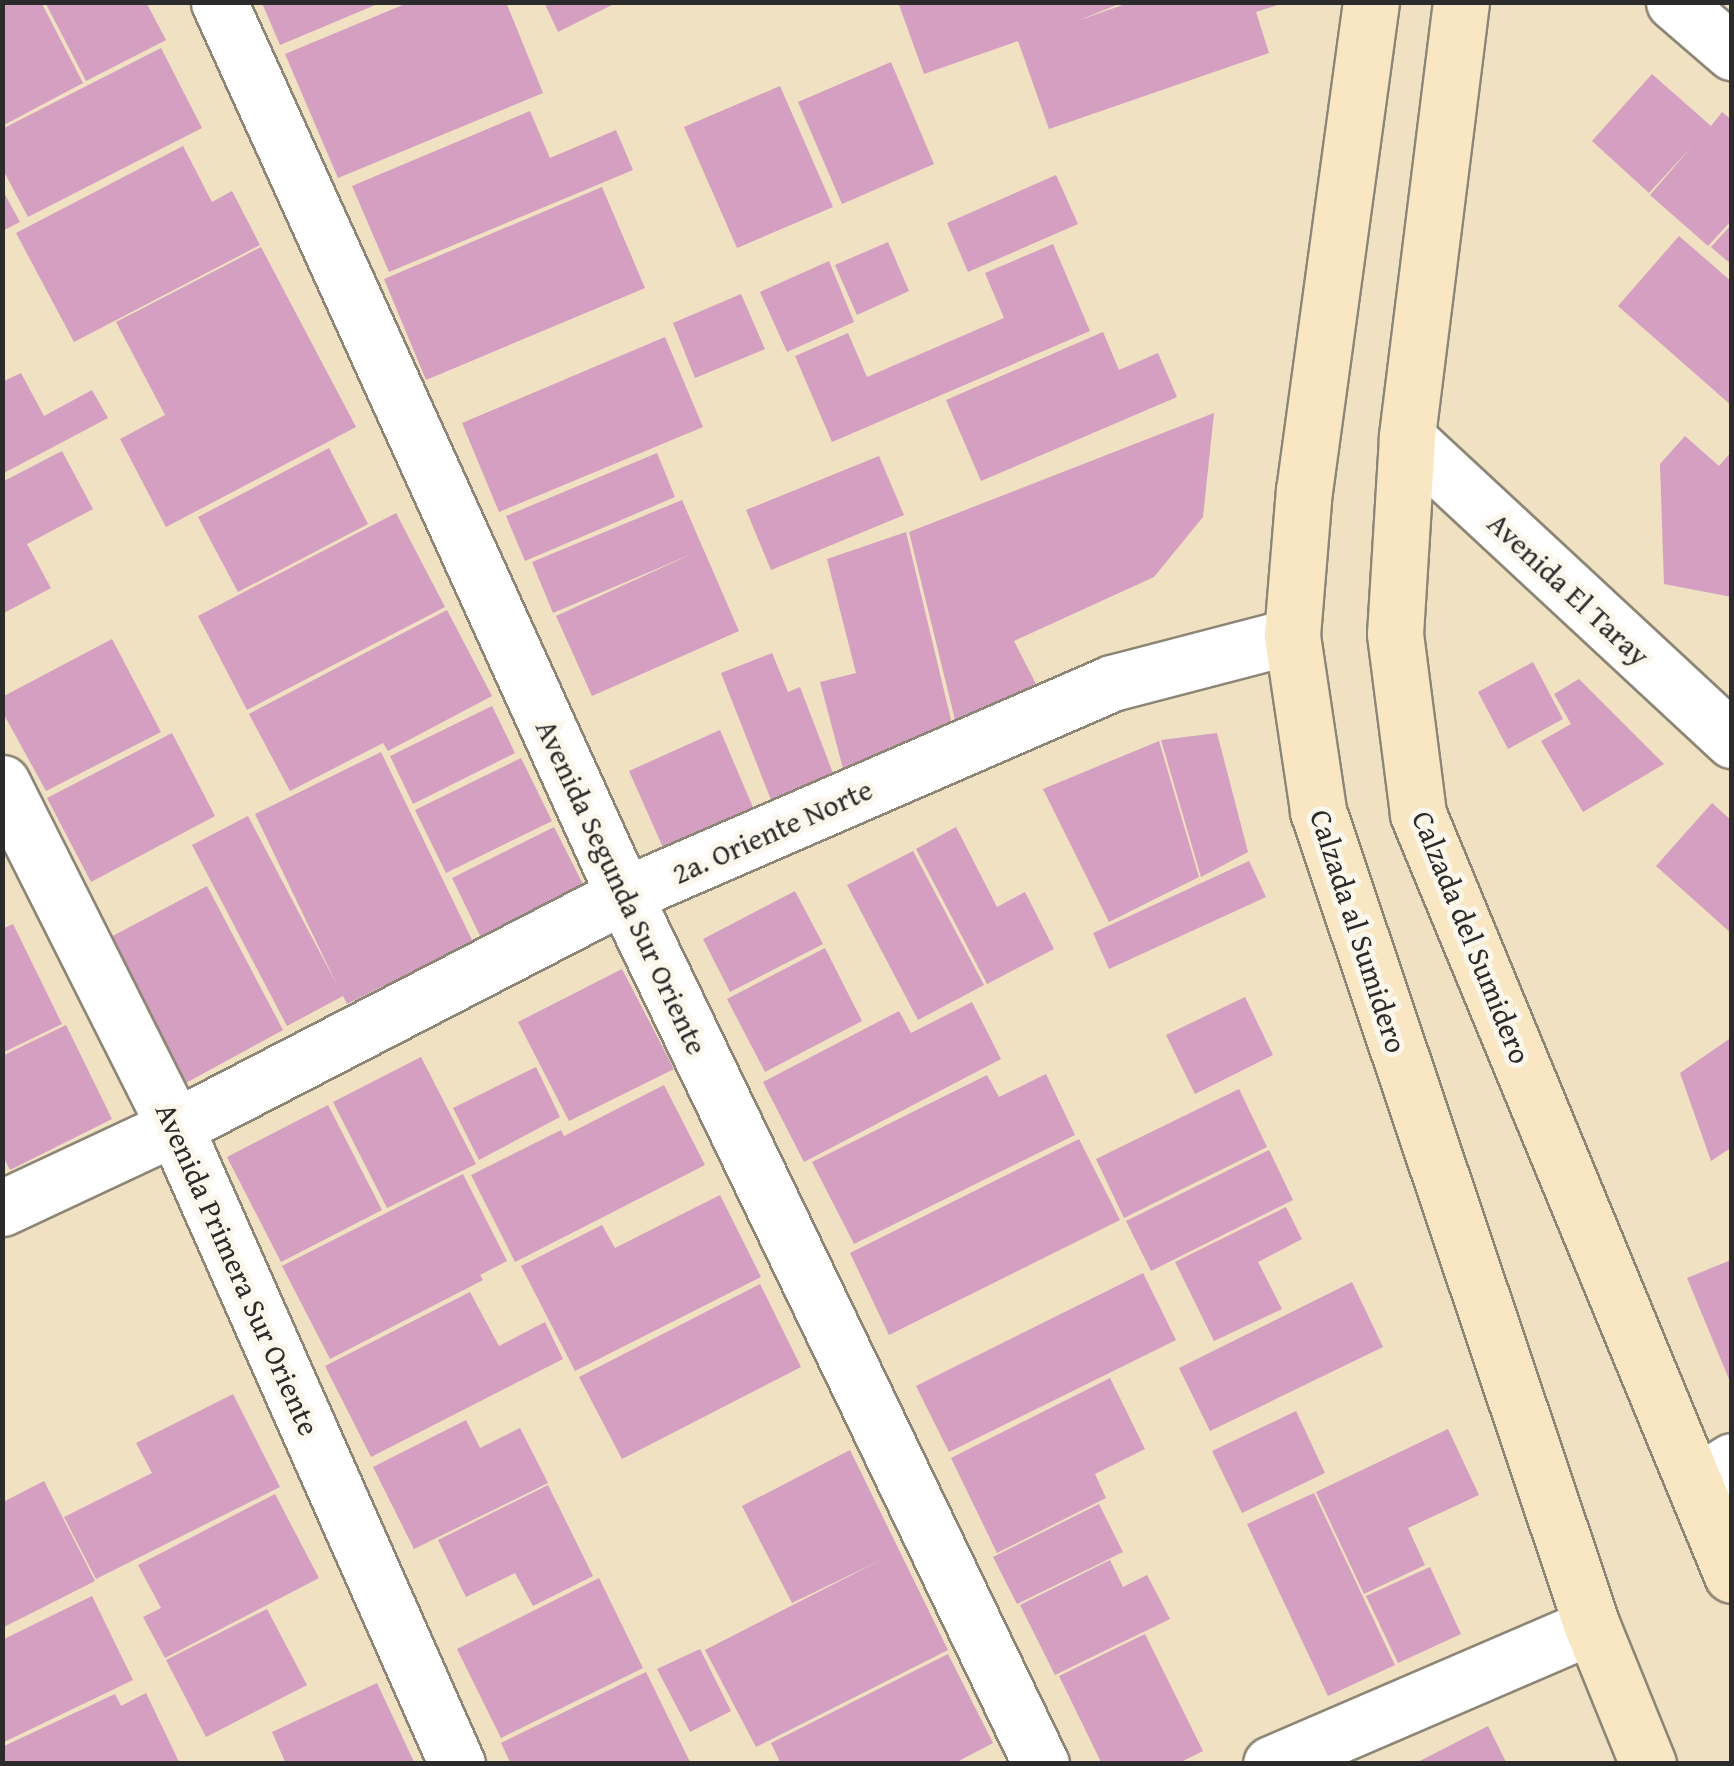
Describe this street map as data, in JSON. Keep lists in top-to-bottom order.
{
  "streets": {
    "main road": ["Calzada al Sumidero", "Calzada del Sumidero"],
    "street": [
      "Avenida El Taray",
      "2a. Oriente Norte",
      "Avenida Segunda Sur Oriente",
      "Avenida Primera Sur Oriente"
    ]
  },
  "crossings": [
    ["Avenida El Taray", "Calzada del Sumidero"],
    ["2a. Oriente Norte", "Avenida Segunda Sur Oriente"],
    ["2a. Oriente Norte", "Calzada al Sumidero"],
    ["2a. Oriente Norte", "Avenida Primera Sur Oriente"]
  ]
}
